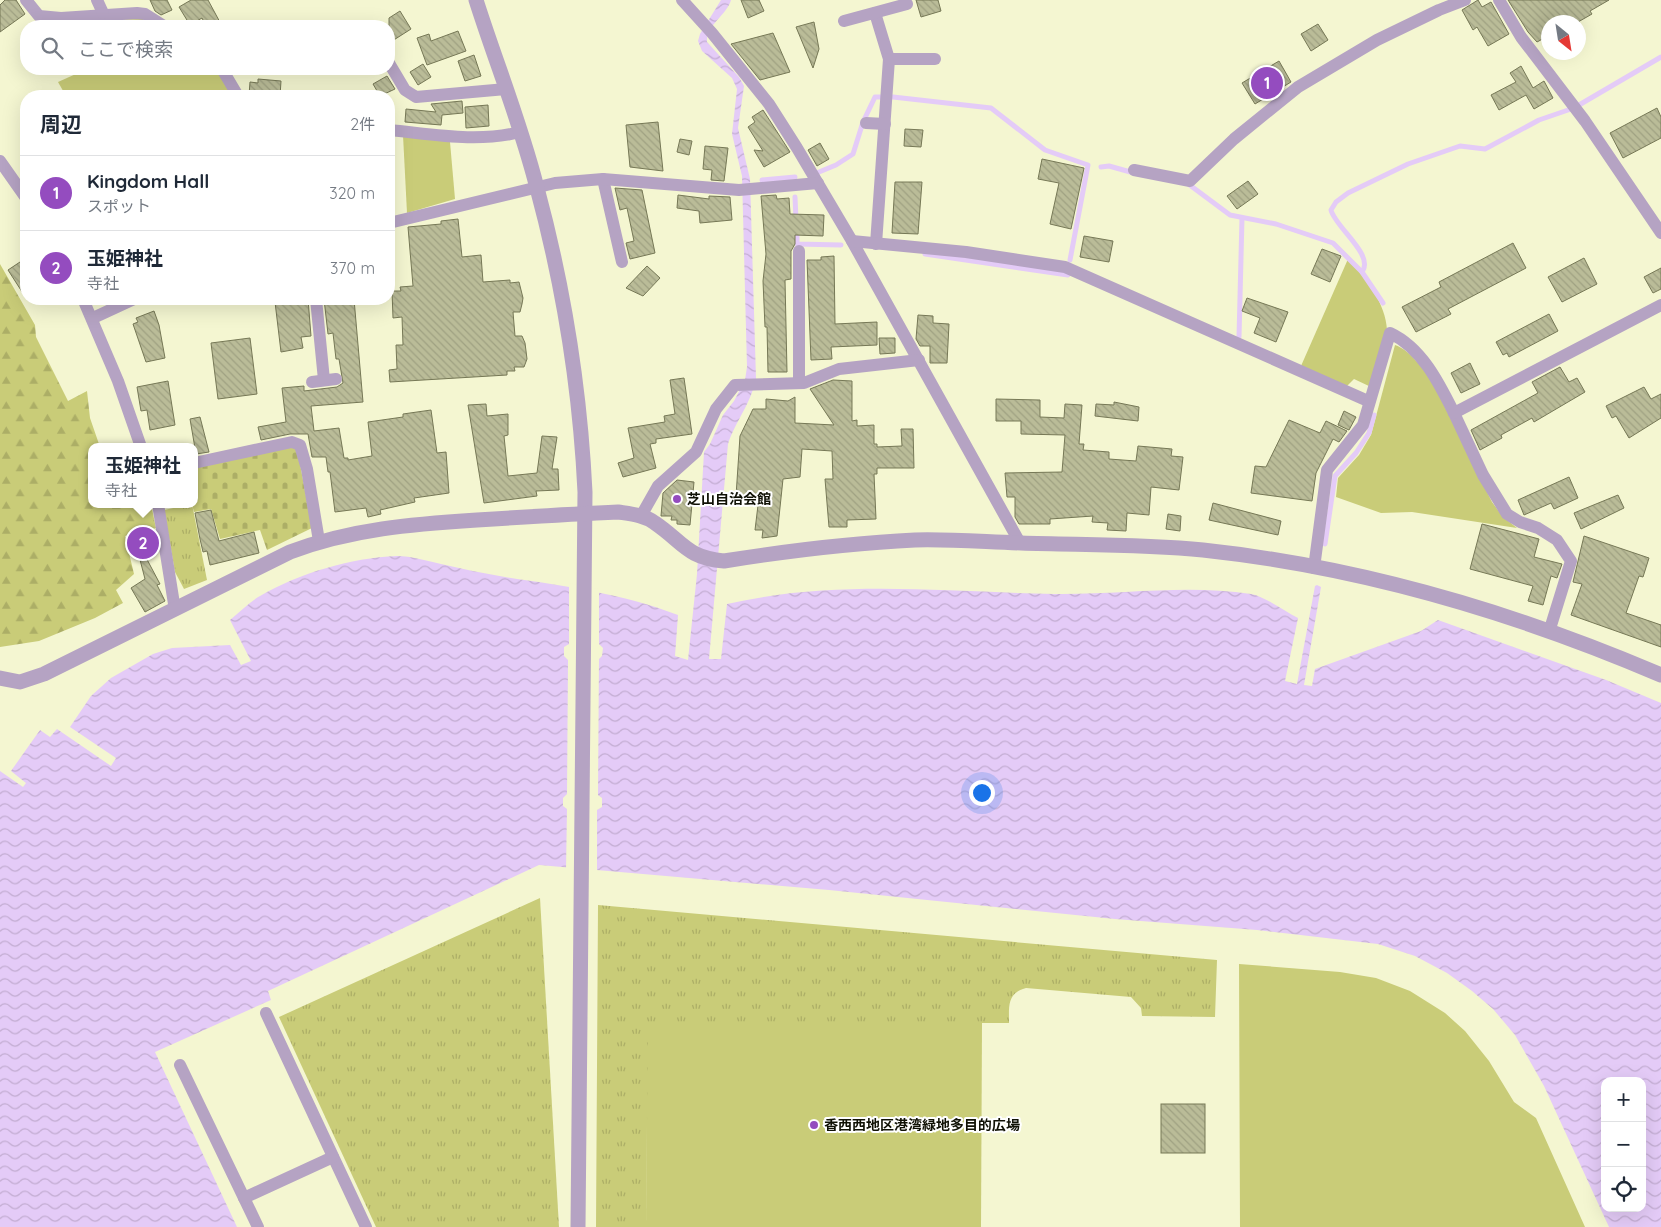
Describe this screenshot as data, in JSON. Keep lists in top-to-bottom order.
{
  "places": ["芝山自治会館", "香西西地区港湾緑地多目的広場"],
  "north": "bottom right",
  "page": {
    "search": "ここで検索",
    "pins": ["1", "2"],
    "heading": ["周辺", "2件"],
    "list": [
      {
        "mark": "1",
        "name": "Kingdom Hall",
        "note": "スポット",
        "value": "320 m"
      },
      {
        "mark": "2",
        "name": "玉姫神社",
        "note": "寺社",
        "value": "370 m"
      }
    ],
    "popup": ["玉姫神社", "寺社"],
    "map_buttons": ["+", "−"]
  }
}
